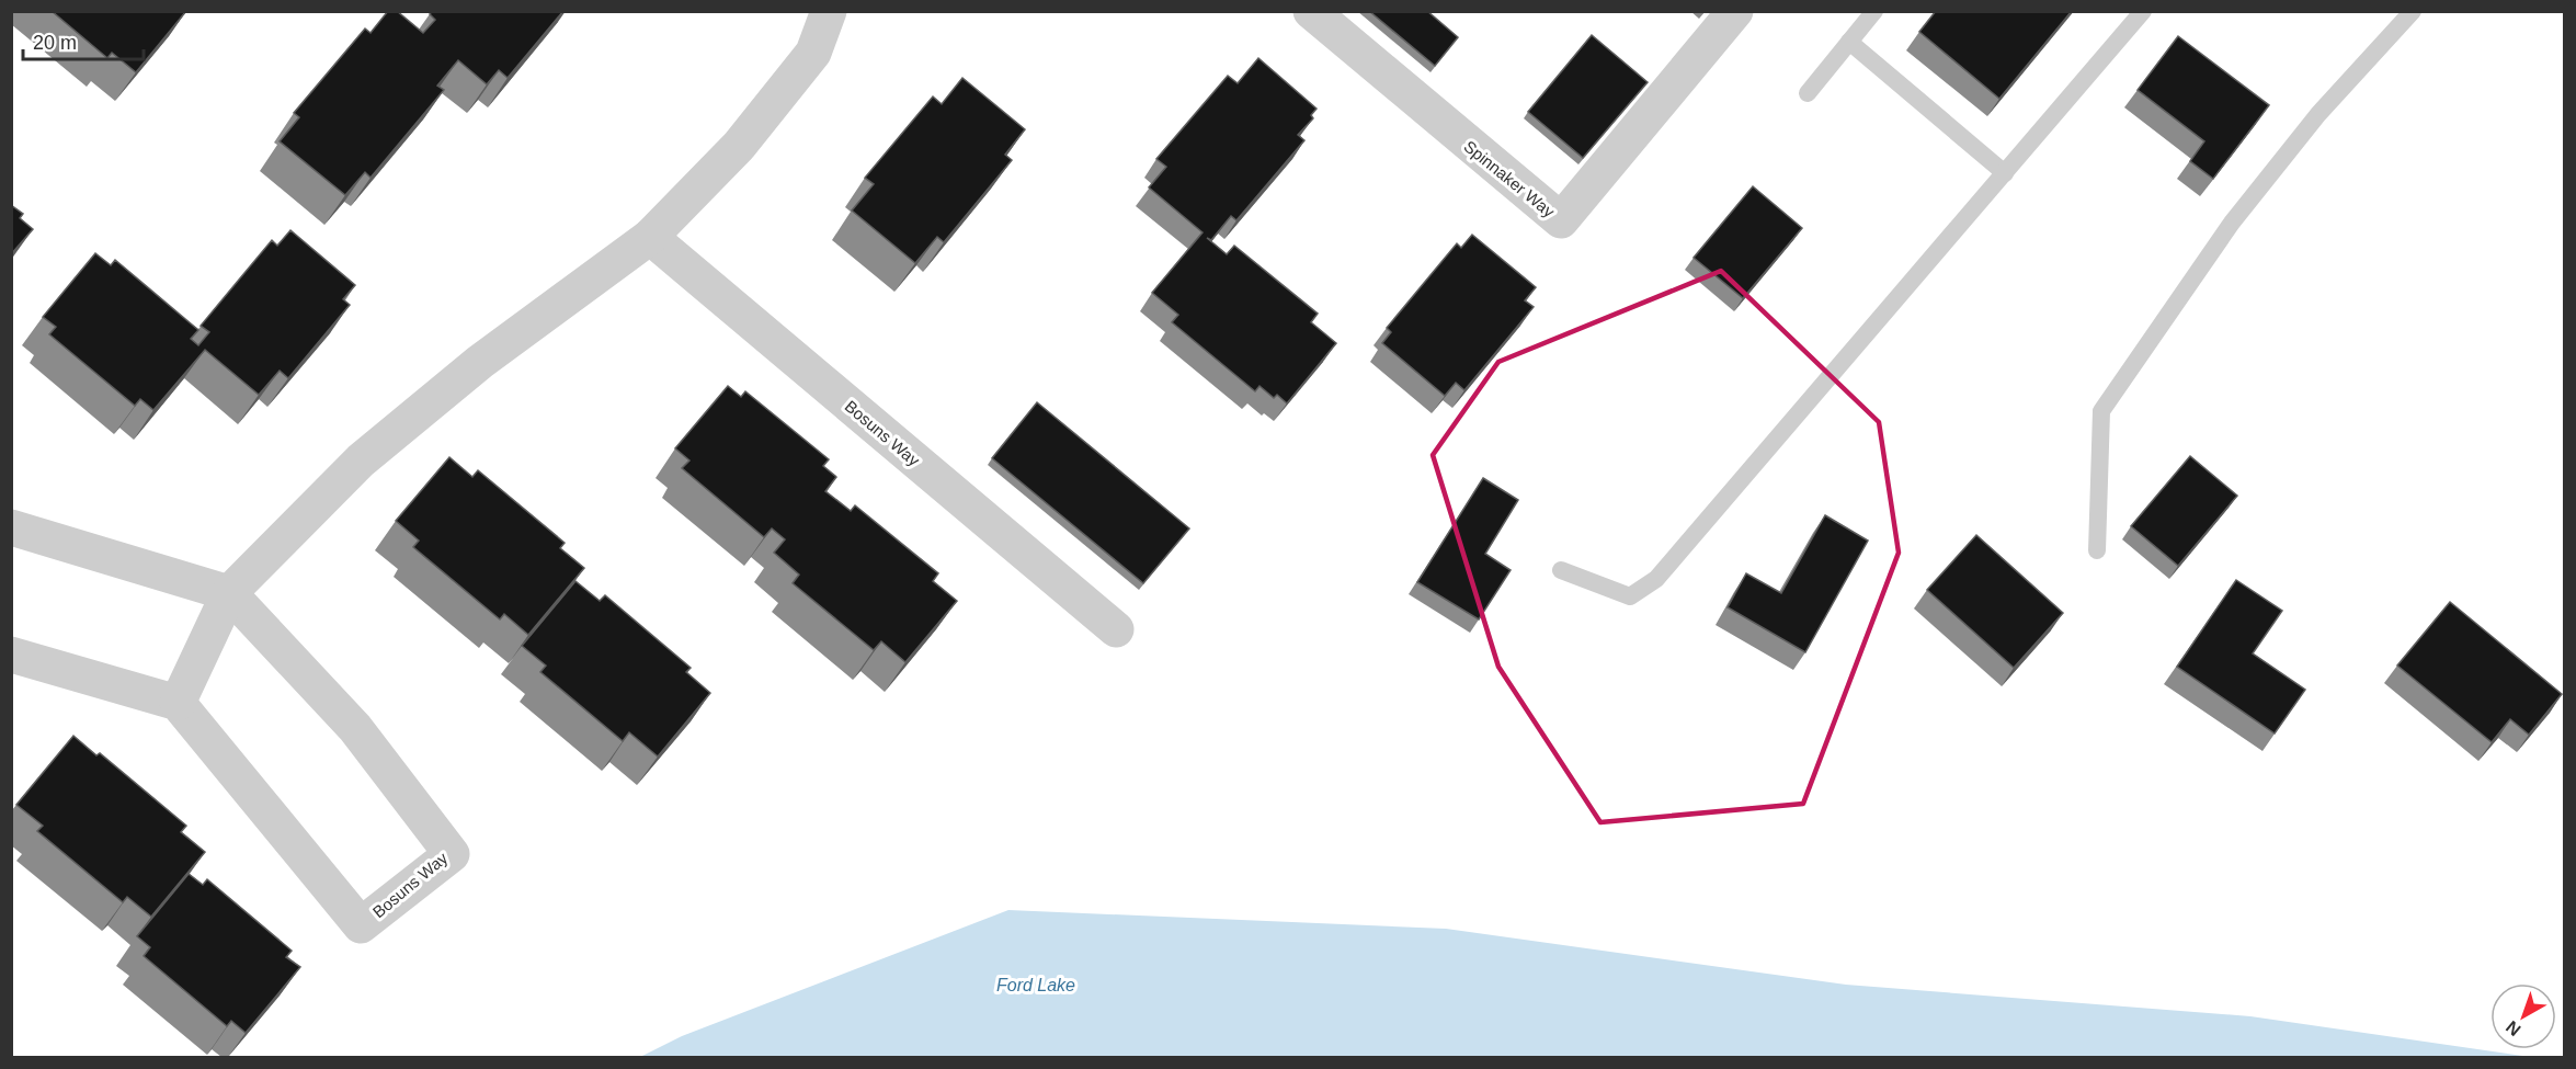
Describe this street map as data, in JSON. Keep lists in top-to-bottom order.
{
  "streets": {
    "street": ["Spinnaker Way", "Bosuns Way"]
  },
  "water": ["Ford Lake"],
  "scale_bar": "20 m",
  "north": "bottom left"
}
